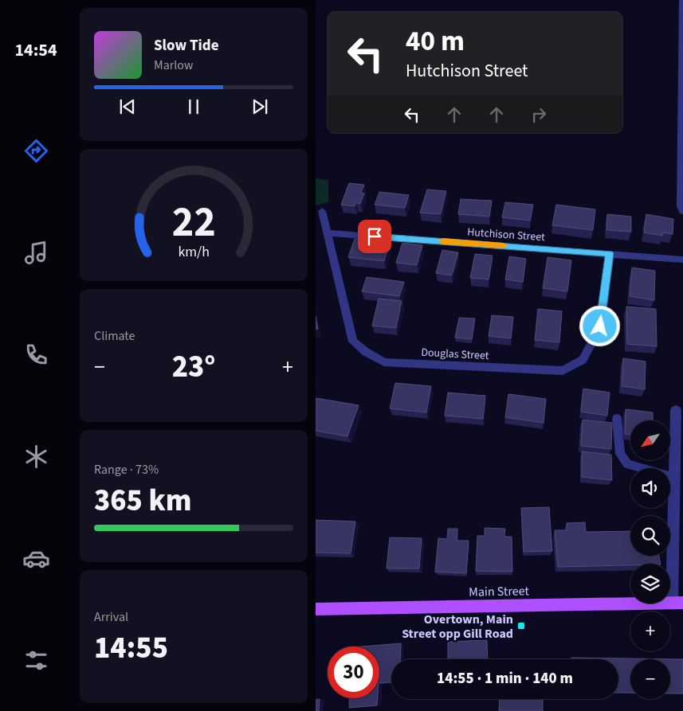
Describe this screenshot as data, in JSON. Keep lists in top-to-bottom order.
{
  "streets": {
    "main road": ["Main Street"],
    "street": ["Hutchison Street", "Douglas Street"]
  },
  "crossings": [
    ["Hutchison Street", "Douglas Street"]
  ],
  "places": {
    "transit": ["Overtown, Main Street opp Gill Road"]
  },
  "north": "bottom left",
  "page": {
    "tabs": "14:54",
    "turn": ["40 m", "Hutchison Street"],
    "song": ["Slow Tide", "Marlow"],
    "tile": [
      "Climate",
      ["Range · 73%", "365 km"],
      ["Arrival", "14:55"]
    ],
    "heat": ["−", "23°", "+"],
    "map_buttons": ["+", "−"],
    "limit": "30",
    "trip": "14:55 · 1 min · 140 m",
    "gauge": ["22", "km/h"]
  }
}
